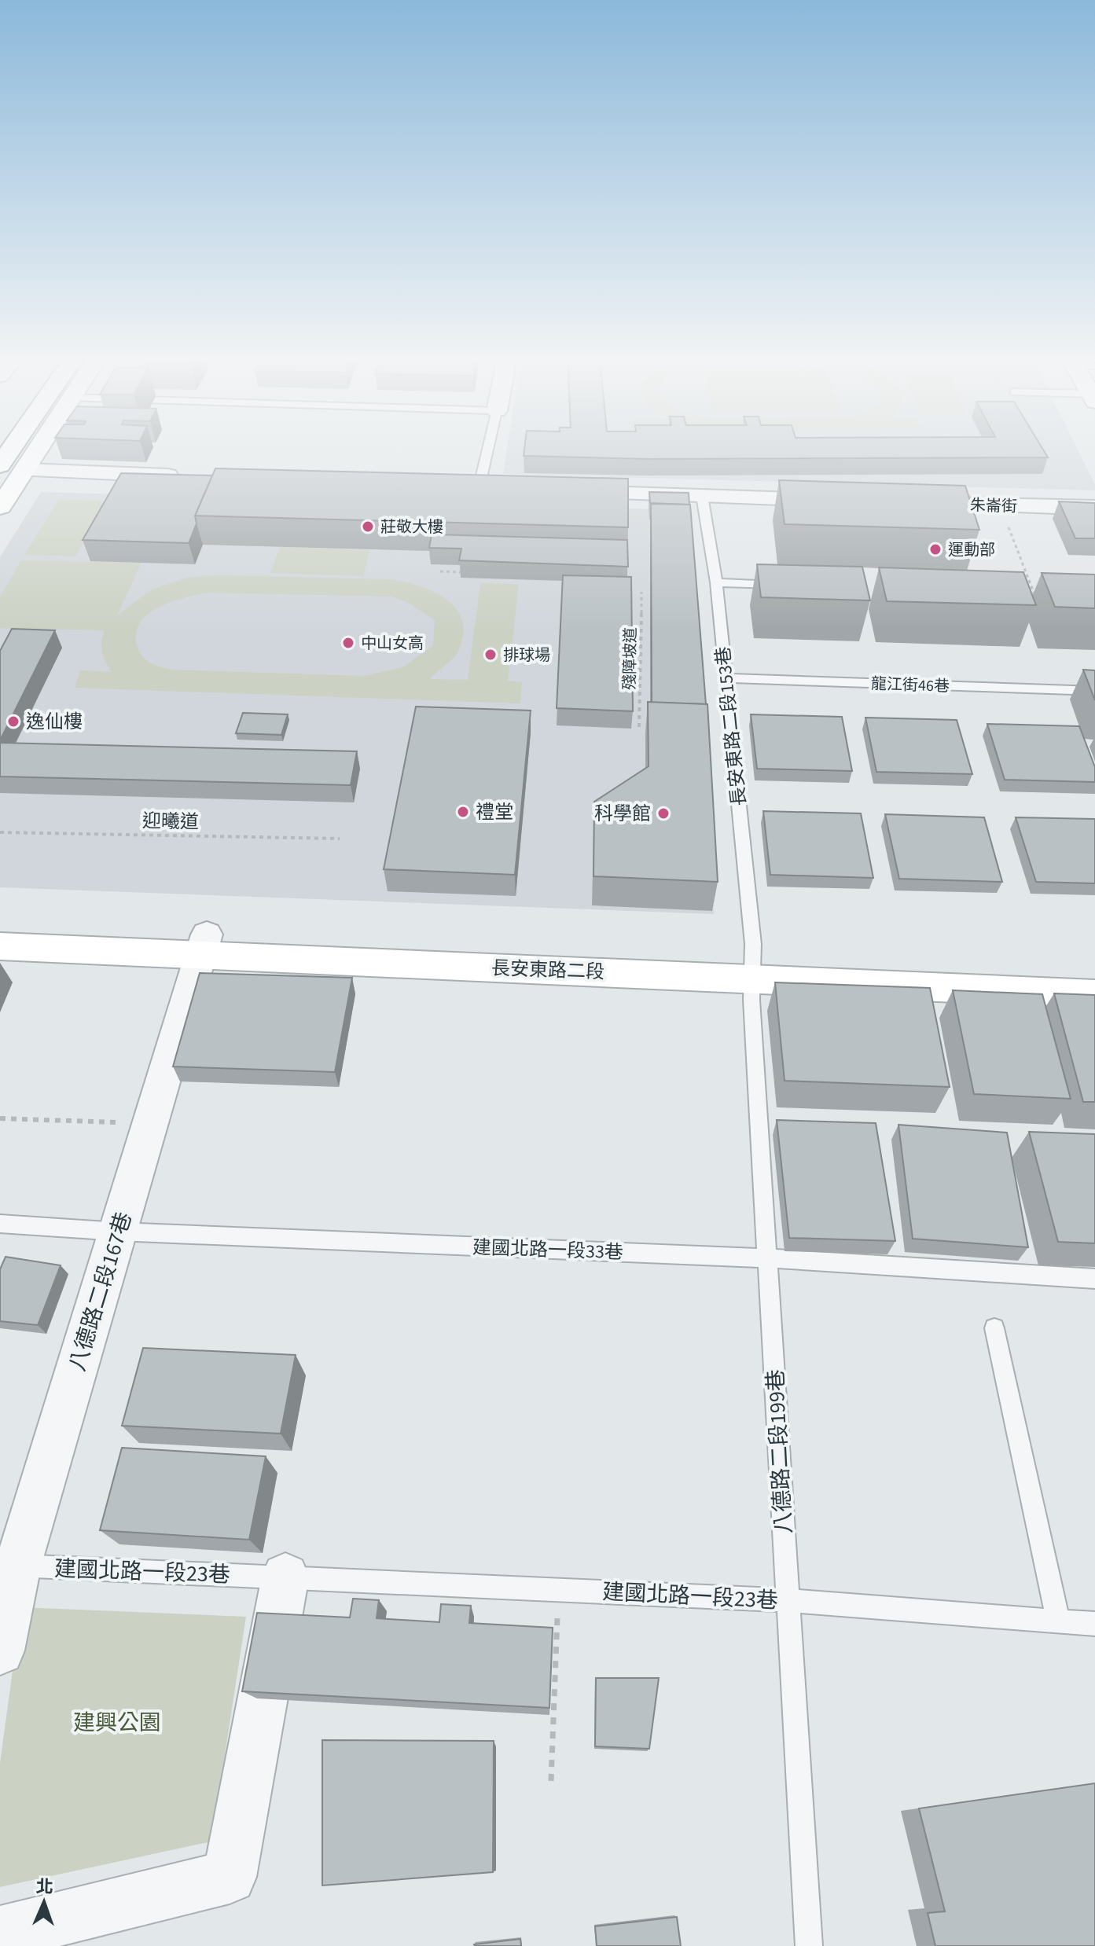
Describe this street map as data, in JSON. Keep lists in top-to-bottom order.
{
  "streets": {
    "main road": ["長安東路二段"],
    "street": ["朱崙街", "八德路二段167巷"],
    "lane": [
      "龍江街46巷",
      "長安東路二段153巷",
      "建國北路一段33巷",
      "八德路二段199巷",
      "建國北路一段23巷"
    ],
    "path": ["殘障坡道", "迎曦道"]
  },
  "crossings": [
    ["龍江街46巷", "長安東路二段153巷"],
    ["長安東路二段153巷", "長安東路二段"],
    ["長安東路二段153巷", "八德路二段199巷"],
    ["長安東路二段", "八德路二段167巷"],
    ["長安東路二段", "八德路二段199巷"],
    ["建國北路一段33巷", "八德路二段167巷"],
    ["建國北路一段33巷", "八德路二段199巷"],
    ["八德路二段167巷", "建國北路一段23巷"],
    ["八德路二段199巷", "建國北路一段23巷"]
  ],
  "parks": ["建興公園"],
  "places": [
    "莊敬大樓",
    "運動部",
    "中山女高",
    "排球場",
    "逸仙樓",
    "禮堂",
    "科學館"
  ],
  "north": "top"
}
